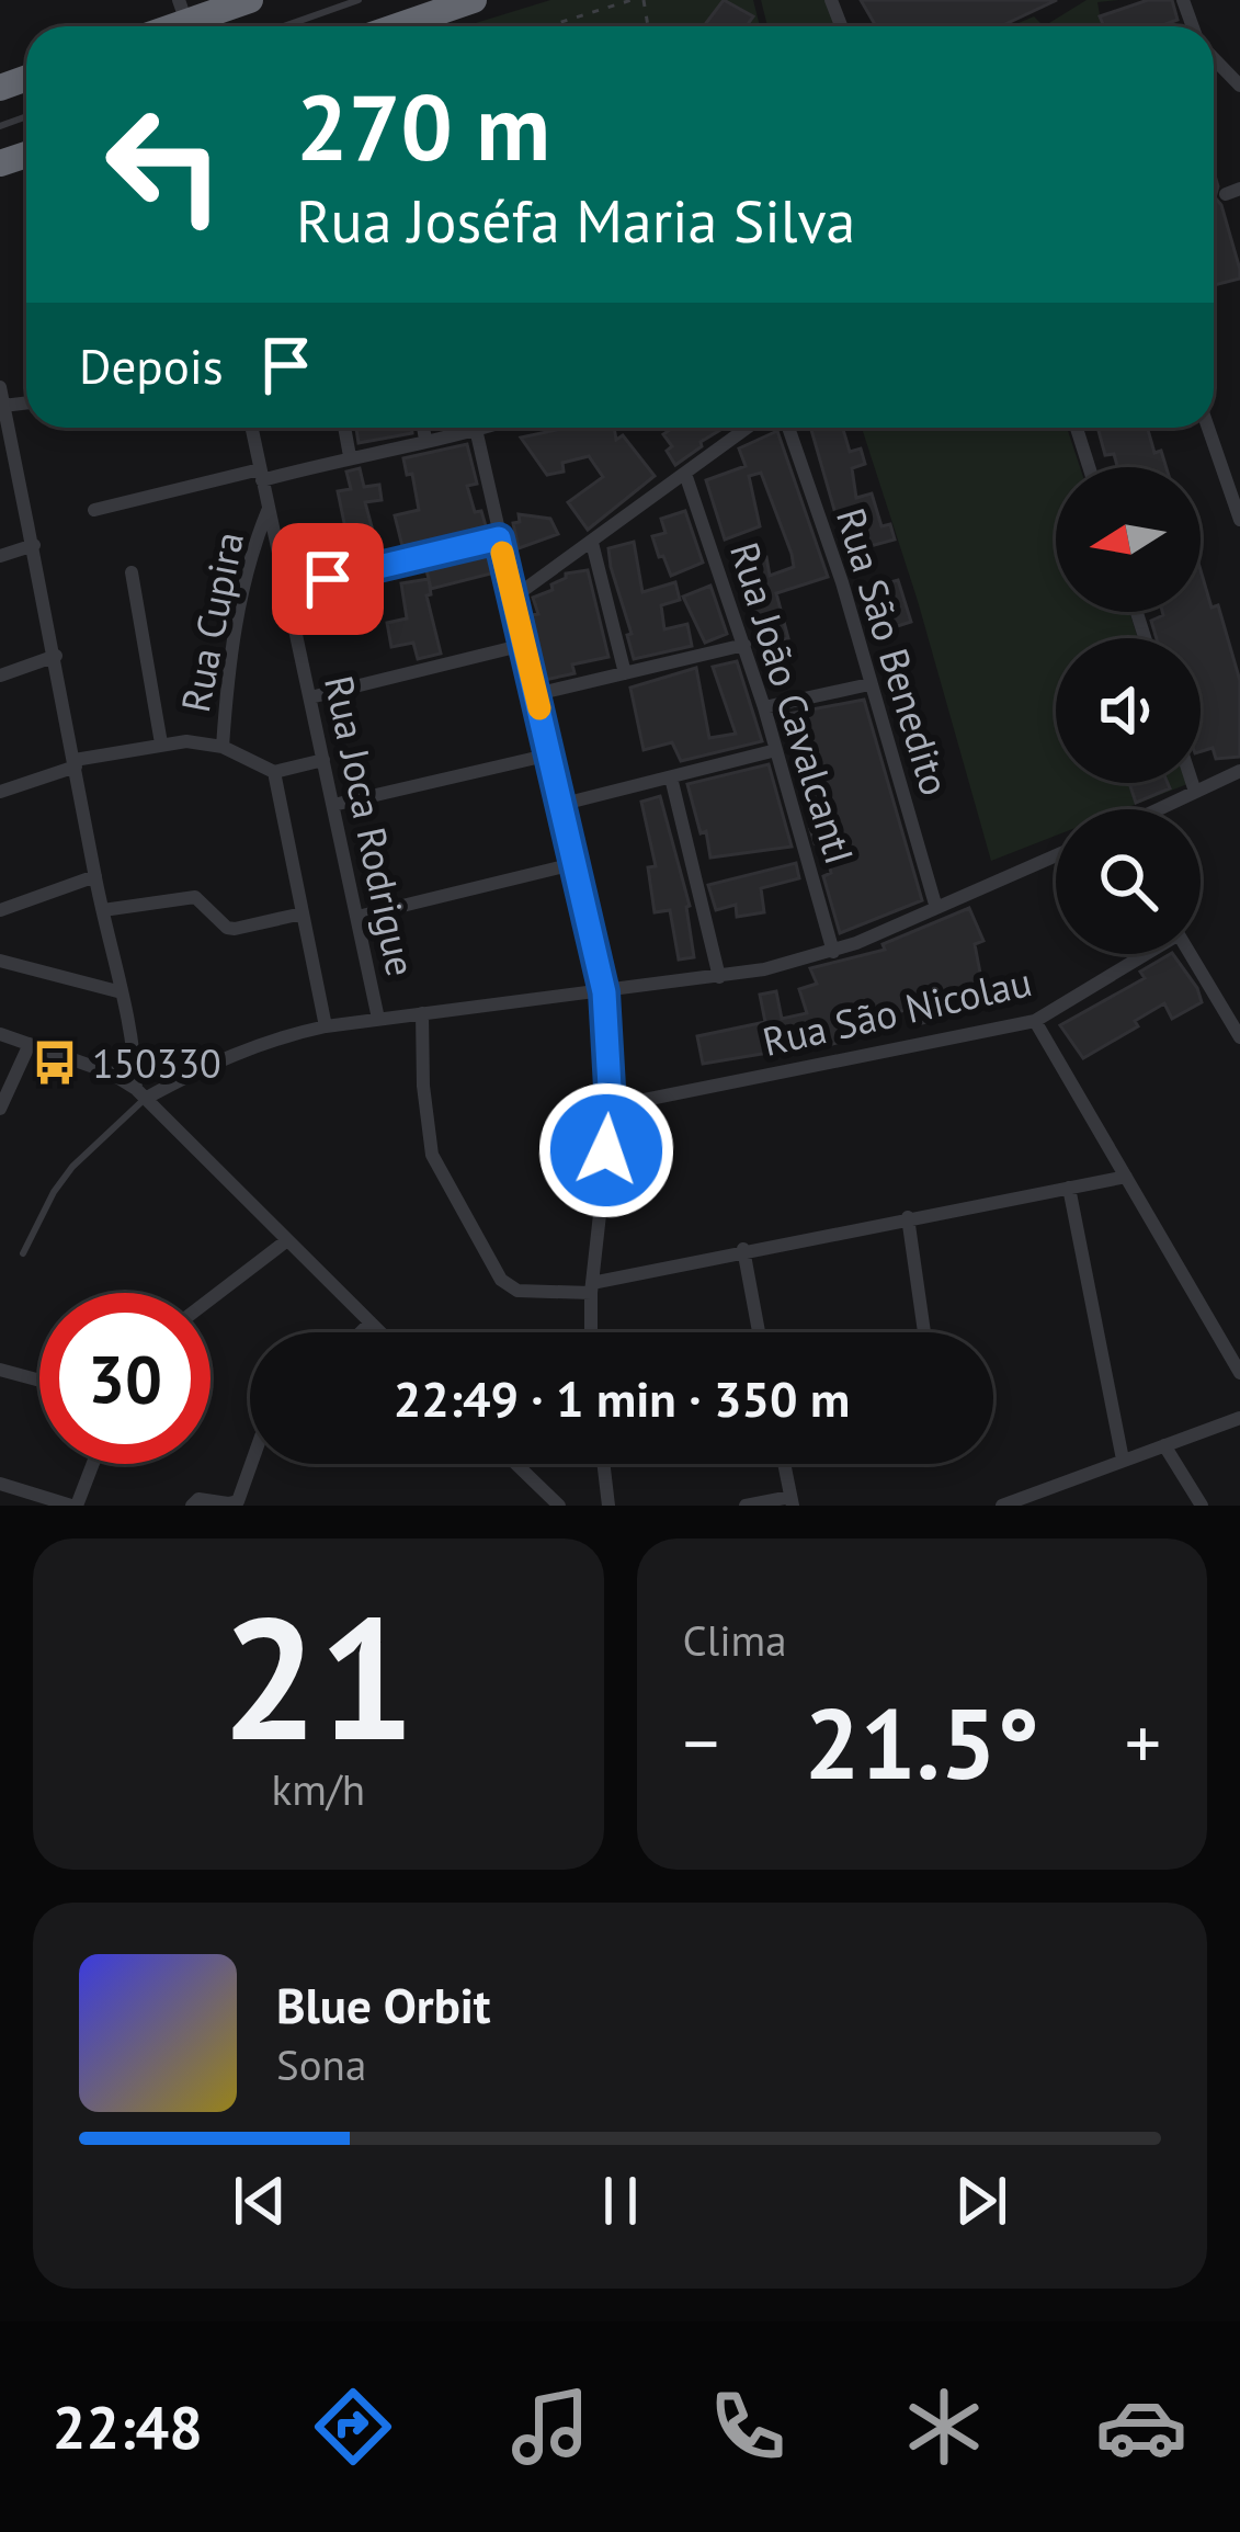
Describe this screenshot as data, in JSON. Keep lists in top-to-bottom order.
{
  "streets": {
    "street": [
      "Rua Cupira",
      "Rua São Benedito",
      "Rua João CavalcantI",
      "Rua Joca Rodrigue",
      "Rua São Nicolau"
    ]
  },
  "crossings": [
    ["Rua Cupira", "Rua Joca Rodrigue"]
  ],
  "places": {
    "bus stop": ["150330"]
  },
  "north": "left",
  "page": {
    "turn": ["270 m", "Rua Joséfa Maria Silva"],
    "then": "Depois",
    "limit": "30",
    "trip": "22:49 · 1 min · 350 m",
    "tile": [
      ["21", "km/h"],
      "Clima"
    ],
    "heat": ["−", "21.5°", "+"],
    "song": ["Blue Orbit", "Sona"],
    "tabs": "22:48"
  }
}
